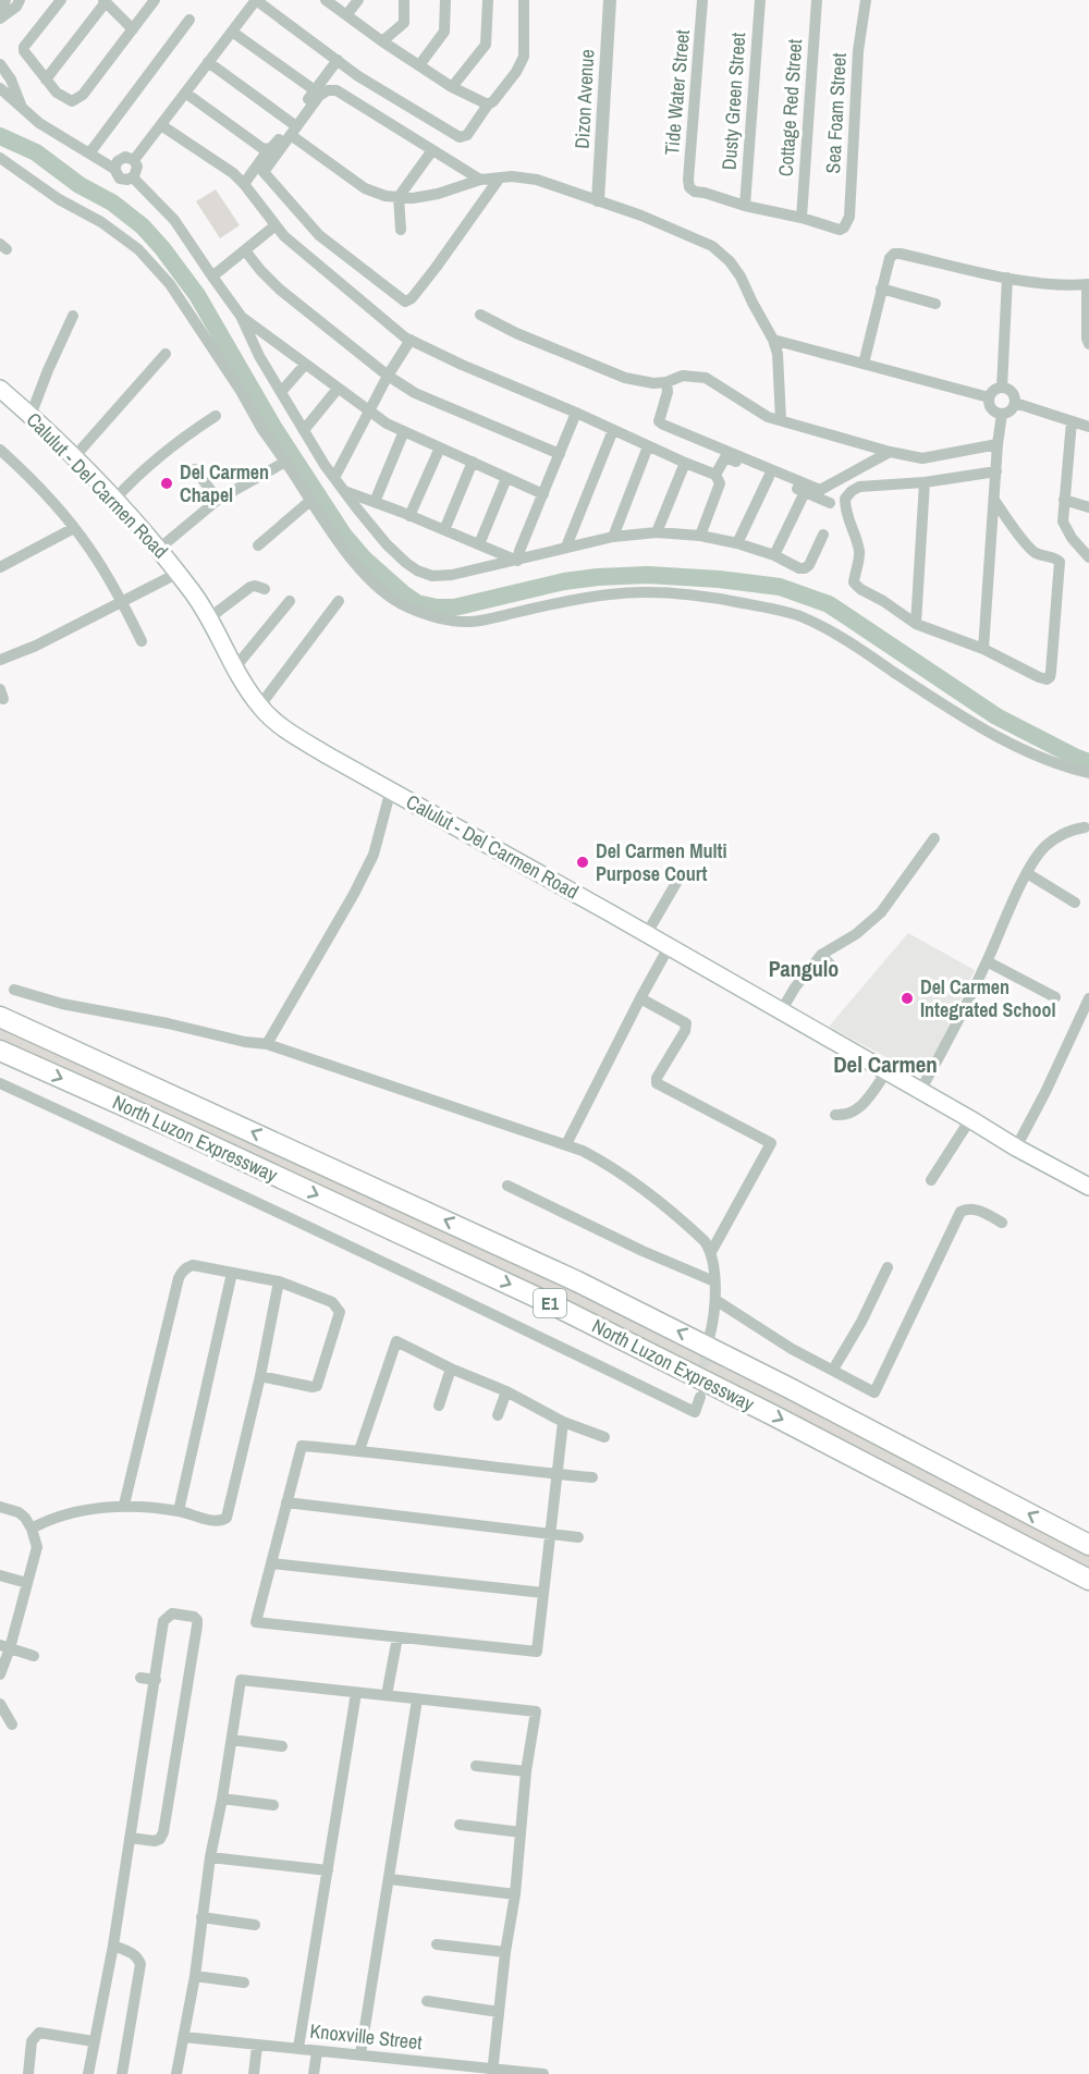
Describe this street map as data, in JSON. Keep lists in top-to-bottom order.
{
  "streets": {
    "highway": ["North Luzon Expressway", "E1"],
    "main road": ["Calulut - Del Carmen Road"],
    "street": [
      "Tide Water Street",
      "Dizon Avenue",
      "Dusty Green Street",
      "Cottage Red Street",
      "Sea Foam Street",
      "Knoxville Street"
    ]
  },
  "crossings": [
    ["Tide Water Street", "Dusty Green Street"],
    ["Cottage Red Street", "Sea Foam Street"]
  ],
  "districts": ["Pangulo", "Del Carmen"],
  "places": ["Del Carmen Chapel", "Del Carmen Multi Purpose Court", "Del Carmen Integrated School"]
}
